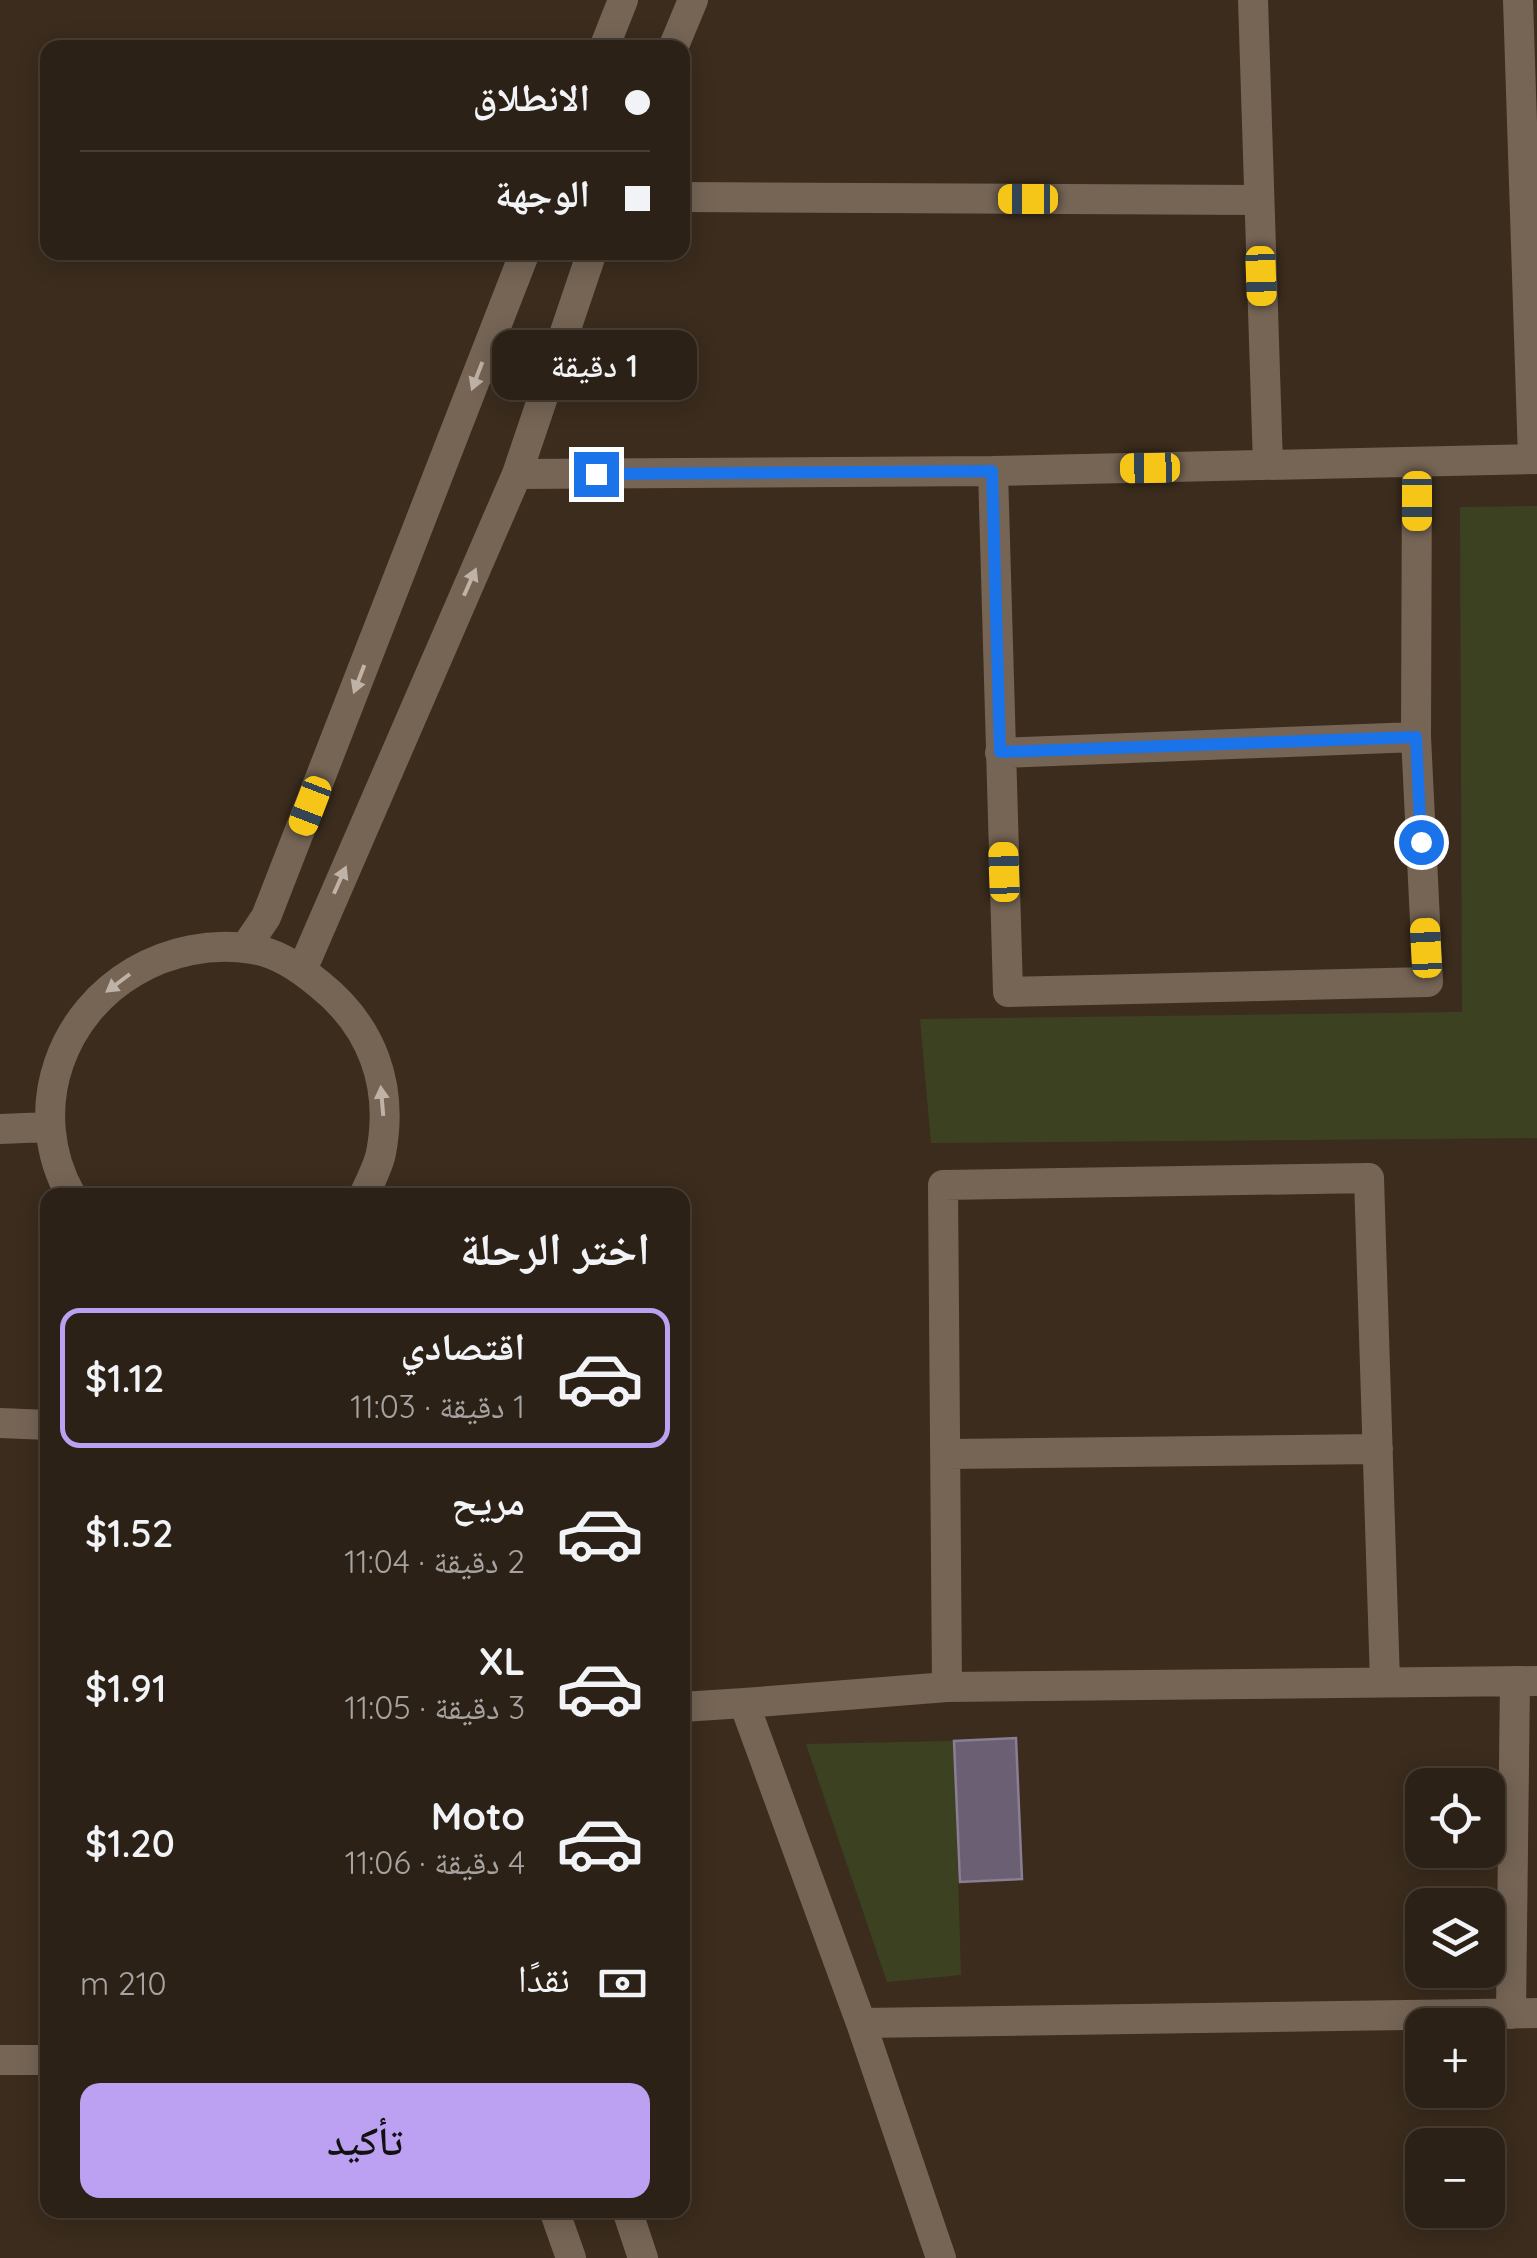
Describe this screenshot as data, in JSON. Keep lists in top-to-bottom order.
{
  "page": {
    "banner": ["الانطلاق", "الوجهة"],
    "bubble": "1 دقيقة",
    "heading": "اختر الرحلة",
    "list": [
      {
        "name": "اقتصادي",
        "note": "1 دقيقة · 11:03",
        "value": "$1.12"
      },
      {
        "name": "مريح",
        "note": "2 دقيقة · 11:04",
        "value": "$1.52"
      },
      {
        "name": "XL",
        "note": "3 دقيقة · 11:05",
        "value": "$1.91"
      },
      {
        "name": "Moto",
        "note": "4 دقيقة · 11:06",
        "value": "$1.20"
      }
    ],
    "map_buttons": ["+", "−"],
    "pay": ["نقدًا", "210 m"],
    "buttons": "تأكيد"
  }
}
